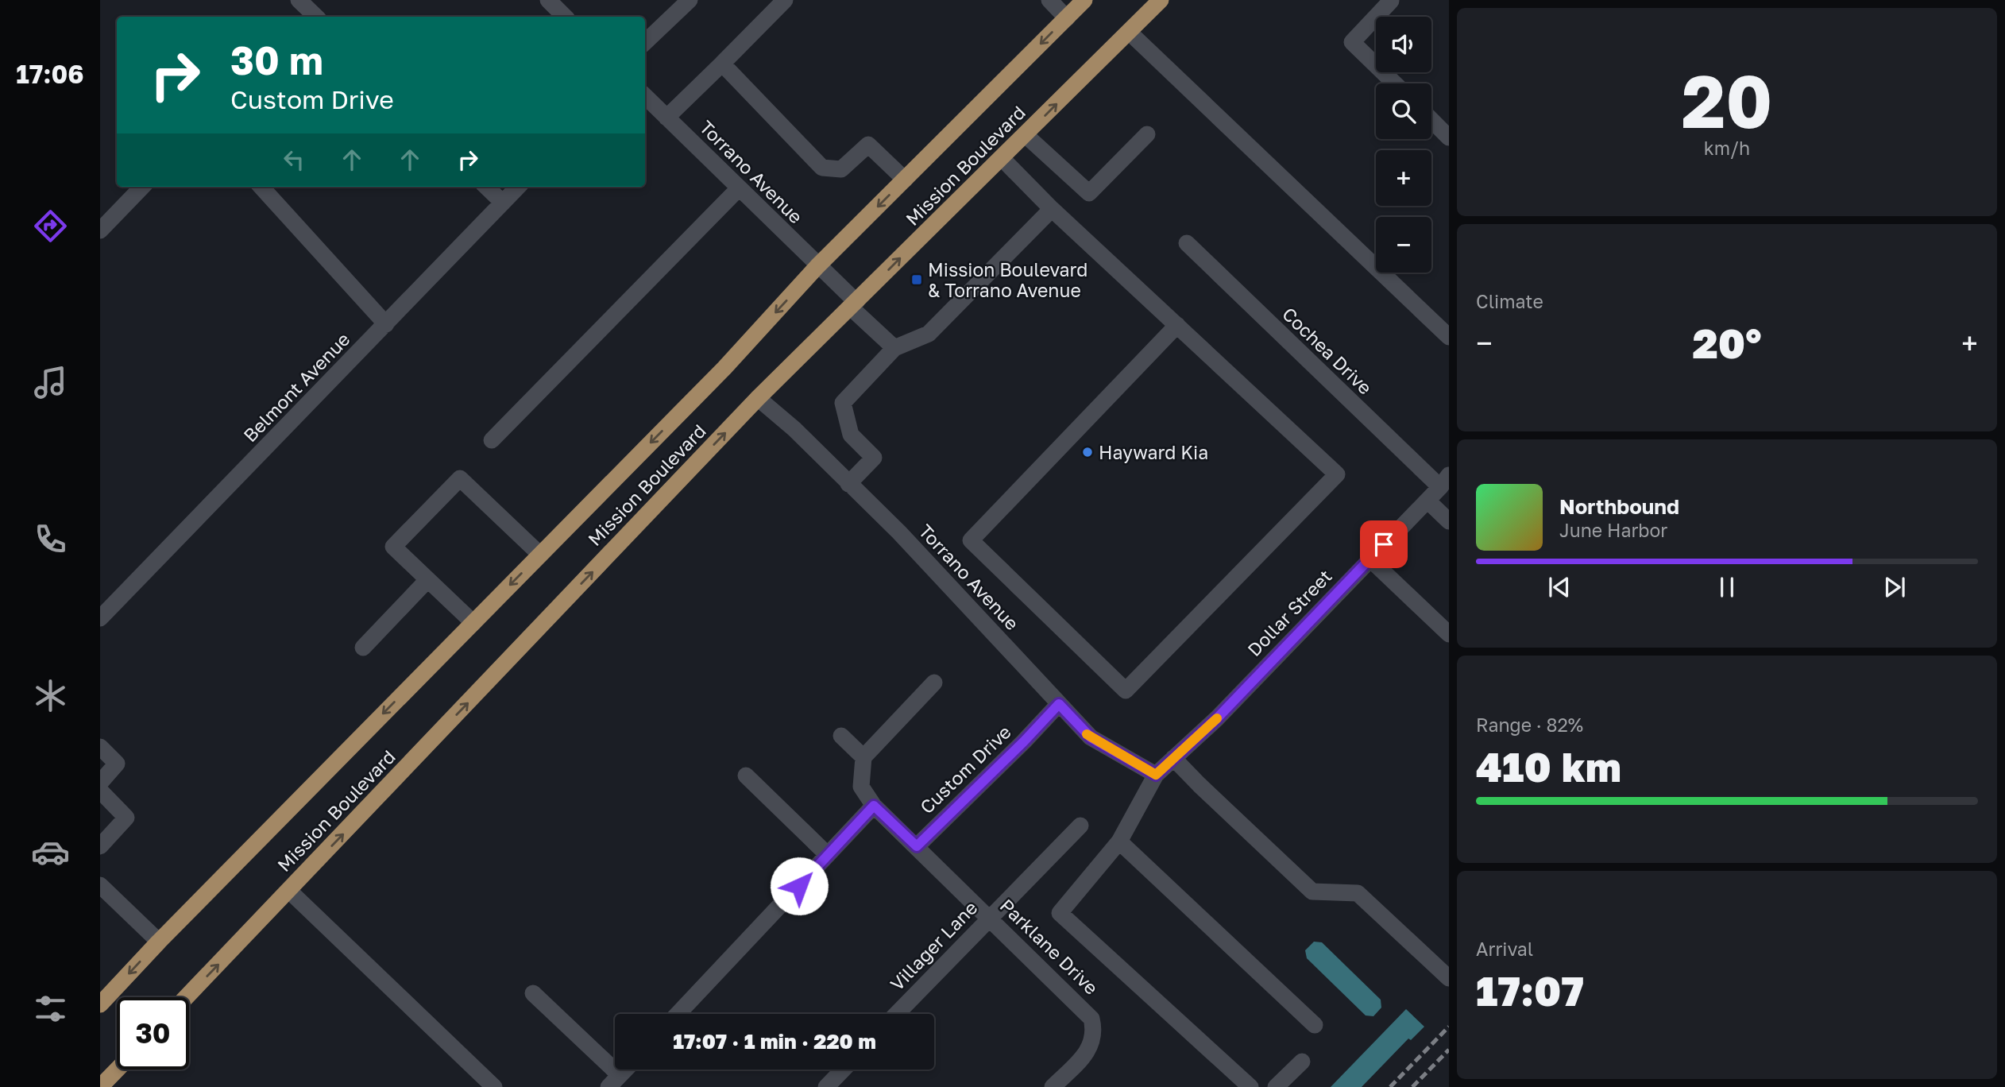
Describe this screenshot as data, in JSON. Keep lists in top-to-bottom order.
{
  "streets": {
    "main road": ["Mission Boulevard"],
    "street": [
      "Torrano Avenue",
      "Cochea Drive",
      "Belmont Avenue",
      "Dollar Street",
      "Custom Drive",
      "Villager Lane",
      "Parklane Drive"
    ]
  },
  "crossings": [
    ["Mission Boulevard", "Torrano Avenue"],
    ["Torrano Avenue", "Dollar Street"],
    ["Torrano Avenue", "Custom Drive"],
    ["Cochea Drive", "Dollar Street"],
    ["Custom Drive", "Parklane Drive"],
    ["Villager Lane", "Parklane Drive"]
  ],
  "places": {
    "transit": ["Mission Boulevard & Torrano Avenue"],
    "other": ["Hayward Kia"]
  },
  "page": {
    "tabs": "17:06",
    "tile": [
      ["20", "km/h"],
      "Climate",
      ["Range · 82%", "410 km"],
      ["Arrival", "17:07"]
    ],
    "map_buttons": ["+", "−"],
    "turn": ["30 m", "Custom Drive"],
    "heat": ["−", "20°", "+"],
    "song": ["Northbound", "June Harbor"],
    "limit": "30",
    "trip": "17:07 · 1 min · 220 m"
  }
}
